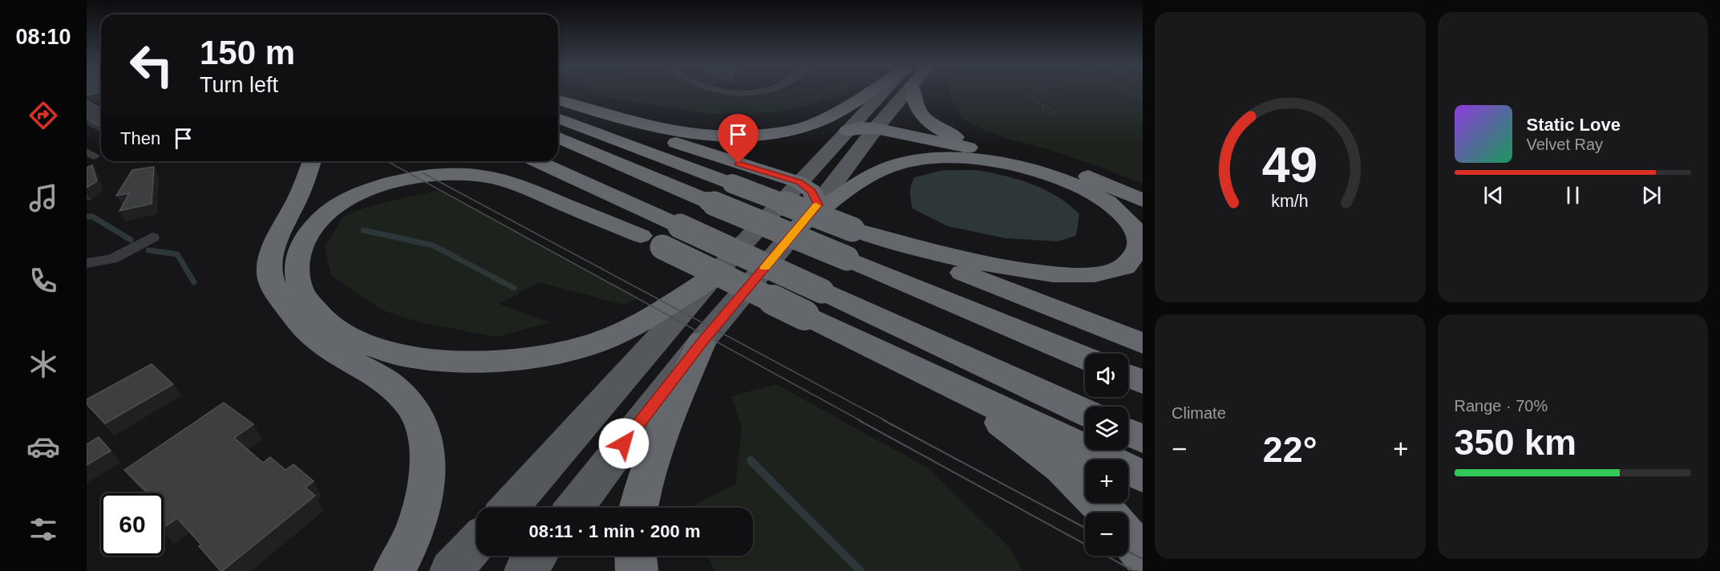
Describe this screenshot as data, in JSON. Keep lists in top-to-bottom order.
{
  "page": {
    "tabs": "08:10",
    "turn": ["150 m", "Turn left"],
    "song": ["Static Love", "Velvet Ray"],
    "then": "Then",
    "tile": [
      "Climate",
      ["Range · 70%", "350 km"]
    ],
    "map_buttons": ["+", "−"],
    "heat": ["−", "22°", "+"],
    "limit": "60",
    "trip": "08:11 · 1 min · 200 m",
    "gauge": ["49", "km/h"]
  }
}
